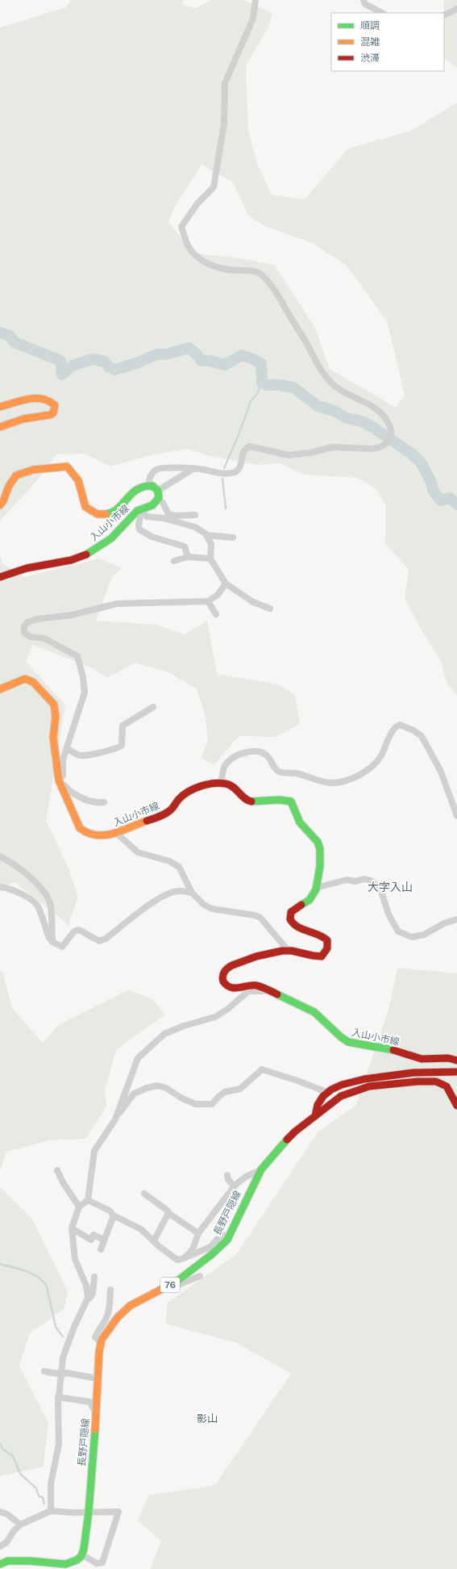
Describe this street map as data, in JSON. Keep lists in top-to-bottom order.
{
  "streets": {
    "main road": ["入山小市線", "長野戸隠線", "76"]
  },
  "districts": ["大字入山", "影山"],
  "legend": ["順調", "混雑", "渋滞"]
}
